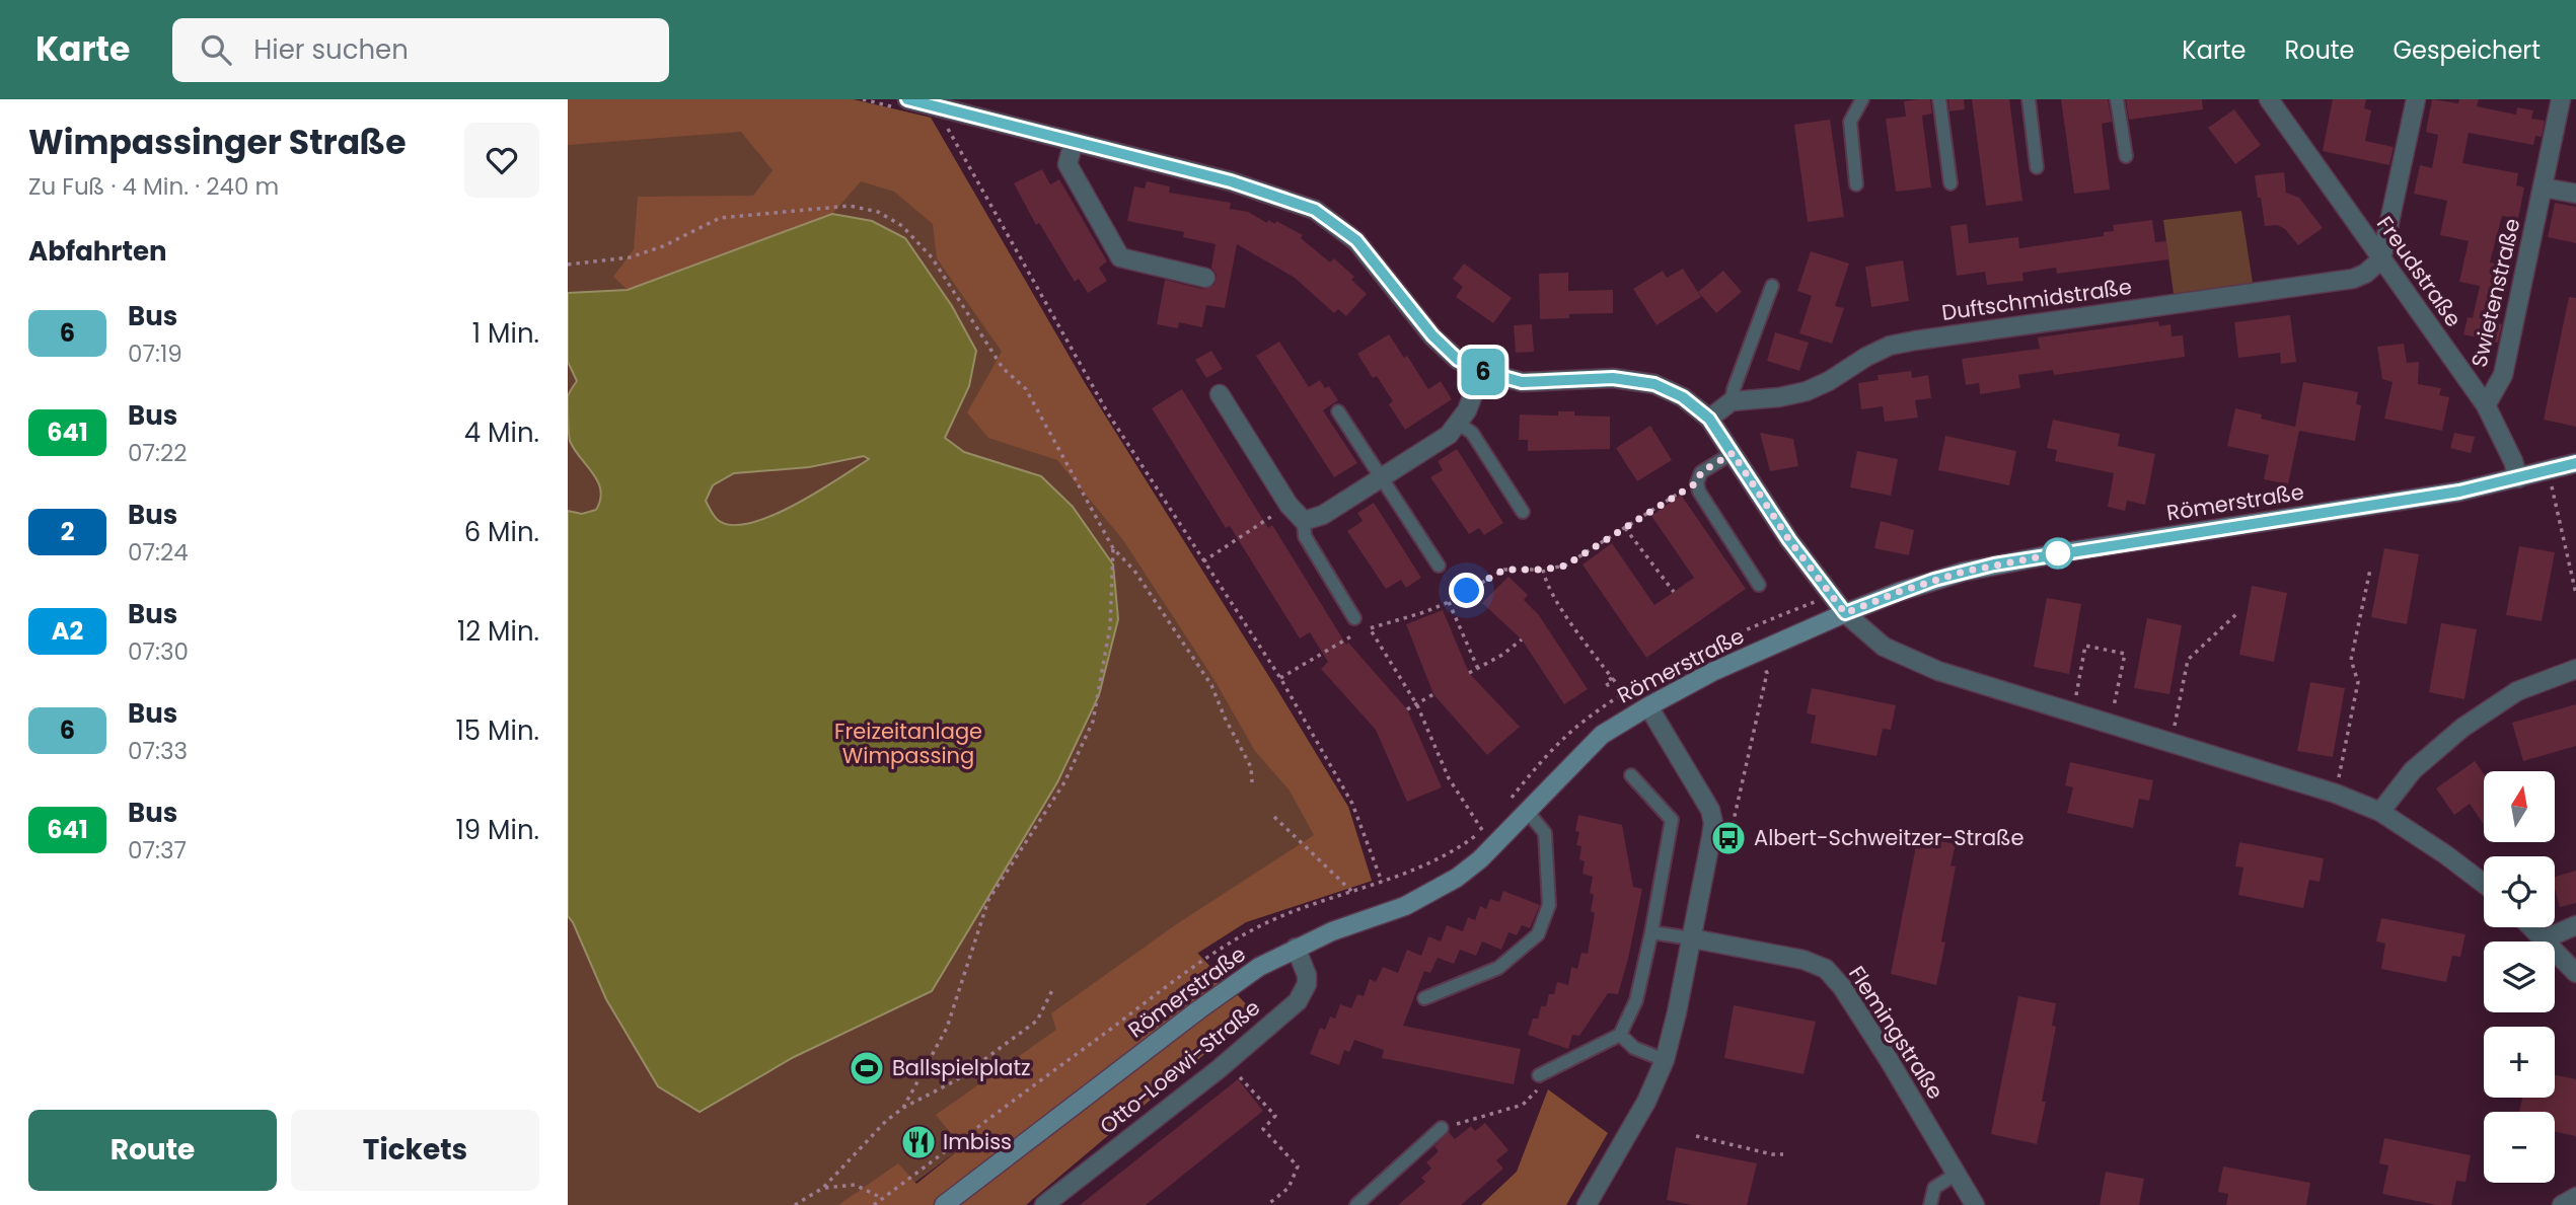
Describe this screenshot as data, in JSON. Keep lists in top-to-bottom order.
{
  "streets": {
    "main road": ["Römerstraße"],
    "street": [
      "Freudstraße",
      "Swietenstraße",
      "Duftschmidstraße",
      "Flemingstraße",
      "Otto-Loewi-Straße"
    ]
  },
  "crossings": [
    ["Freudstraße", "Swietenstraße"],
    ["Freudstraße", "Duftschmidstraße"],
    ["Freudstraße", "Römerstraße"],
    ["Römerstraße", "Otto-Loewi-Straße"]
  ],
  "parks": ["Freizeitanlage Wimpassing"],
  "places": {
    "bus stop": ["Albert-Schweitzer-Straße"],
    "sports": ["Ballspielplatz"],
    "restaurant": ["Imbiss"]
  },
  "lines": ["bus line 6"],
  "north": "top",
  "page": {
    "header": "Karte",
    "search": "Hier suchen",
    "nav": ["Karte", "Route", "Gespeichert"],
    "heading": [
      ["Wimpassinger Straße", "Zu Fuß · 4 Min. · 240 m"],
      "Abfahrten"
    ],
    "on_map": "6",
    "list": [
      {
        "mark": "6",
        "name": "Bus",
        "note": "07:19",
        "value": "1 Min."
      },
      {
        "mark": "641",
        "name": "Bus",
        "note": "07:22",
        "value": "4 Min."
      },
      {
        "mark": "2",
        "name": "Bus",
        "note": "07:24",
        "value": "6 Min."
      },
      {
        "mark": "A2",
        "name": "Bus",
        "note": "07:30",
        "value": "12 Min."
      },
      {
        "mark": "6",
        "name": "Bus",
        "note": "07:33",
        "value": "15 Min."
      },
      {
        "mark": "641",
        "name": "Bus",
        "note": "07:37",
        "value": "19 Min."
      }
    ],
    "map_buttons": ["+", "−"],
    "buttons": ["Route", "Tickets"]
  }
}
